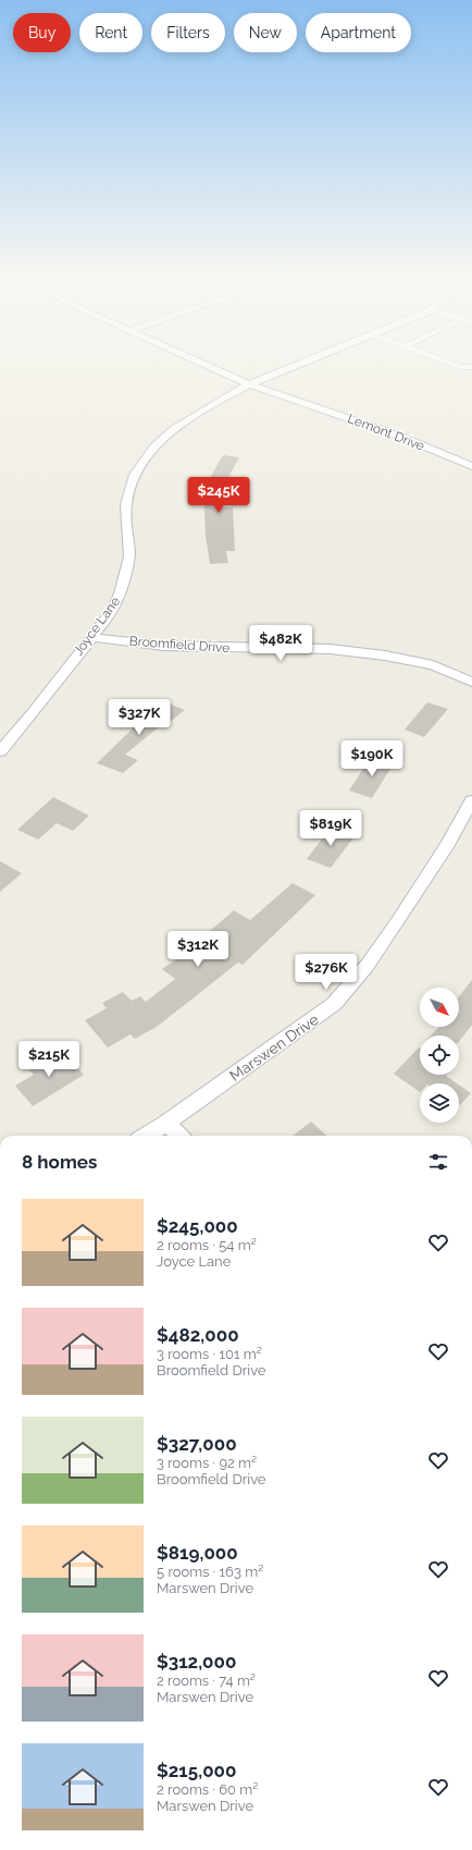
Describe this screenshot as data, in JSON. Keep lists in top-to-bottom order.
{
  "streets": {
    "street": [
      "Lemont Drive",
      "Joyce Lane",
      "Broomfield Drive",
      "Marswen Drive"
    ]
  },
  "crossings": [
    ["Lemont Drive", "Joyce Lane"],
    ["Joyce Lane", "Broomfield Drive"]
  ],
  "north": "bottom right",
  "page": {
    "chip": [
      "Buy",
      "Rent",
      "Filters",
      "New",
      "Apartment"
    ],
    "price": [
      "$245K",
      "$482K",
      "$327K",
      "$190K",
      "$819K",
      "$312K",
      "$276K",
      "$215K"
    ],
    "heading": "8 homes",
    "list": [
      {
        "name": "$245,000",
        "note": "2 rooms · 54 m² · Joyce Lane"
      },
      {
        "name": "$482,000",
        "note": "3 rooms · 101 m² · Broomfield Drive"
      },
      {
        "name": "$327,000",
        "note": "3 rooms · 92 m² · Broomfield Drive"
      },
      {
        "name": "$819,000",
        "note": "5 rooms · 163 m² · Marswen Drive"
      },
      {
        "name": "$312,000",
        "note": "2 rooms · 74 m² · Marswen Drive"
      },
      {
        "name": "$215,000",
        "note": "2 rooms · 60 m² · Marswen Drive"
      }
    ]
  }
}
